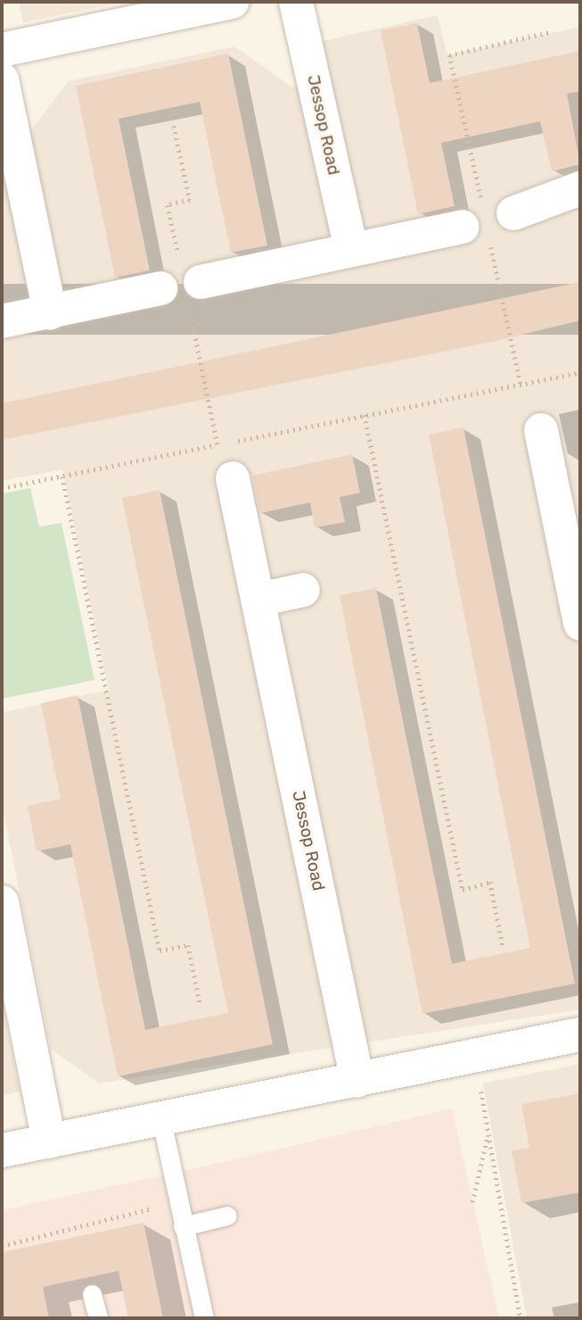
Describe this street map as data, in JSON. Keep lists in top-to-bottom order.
{
  "streets": {
    "street": ["Jessop Road"]
  }
}
